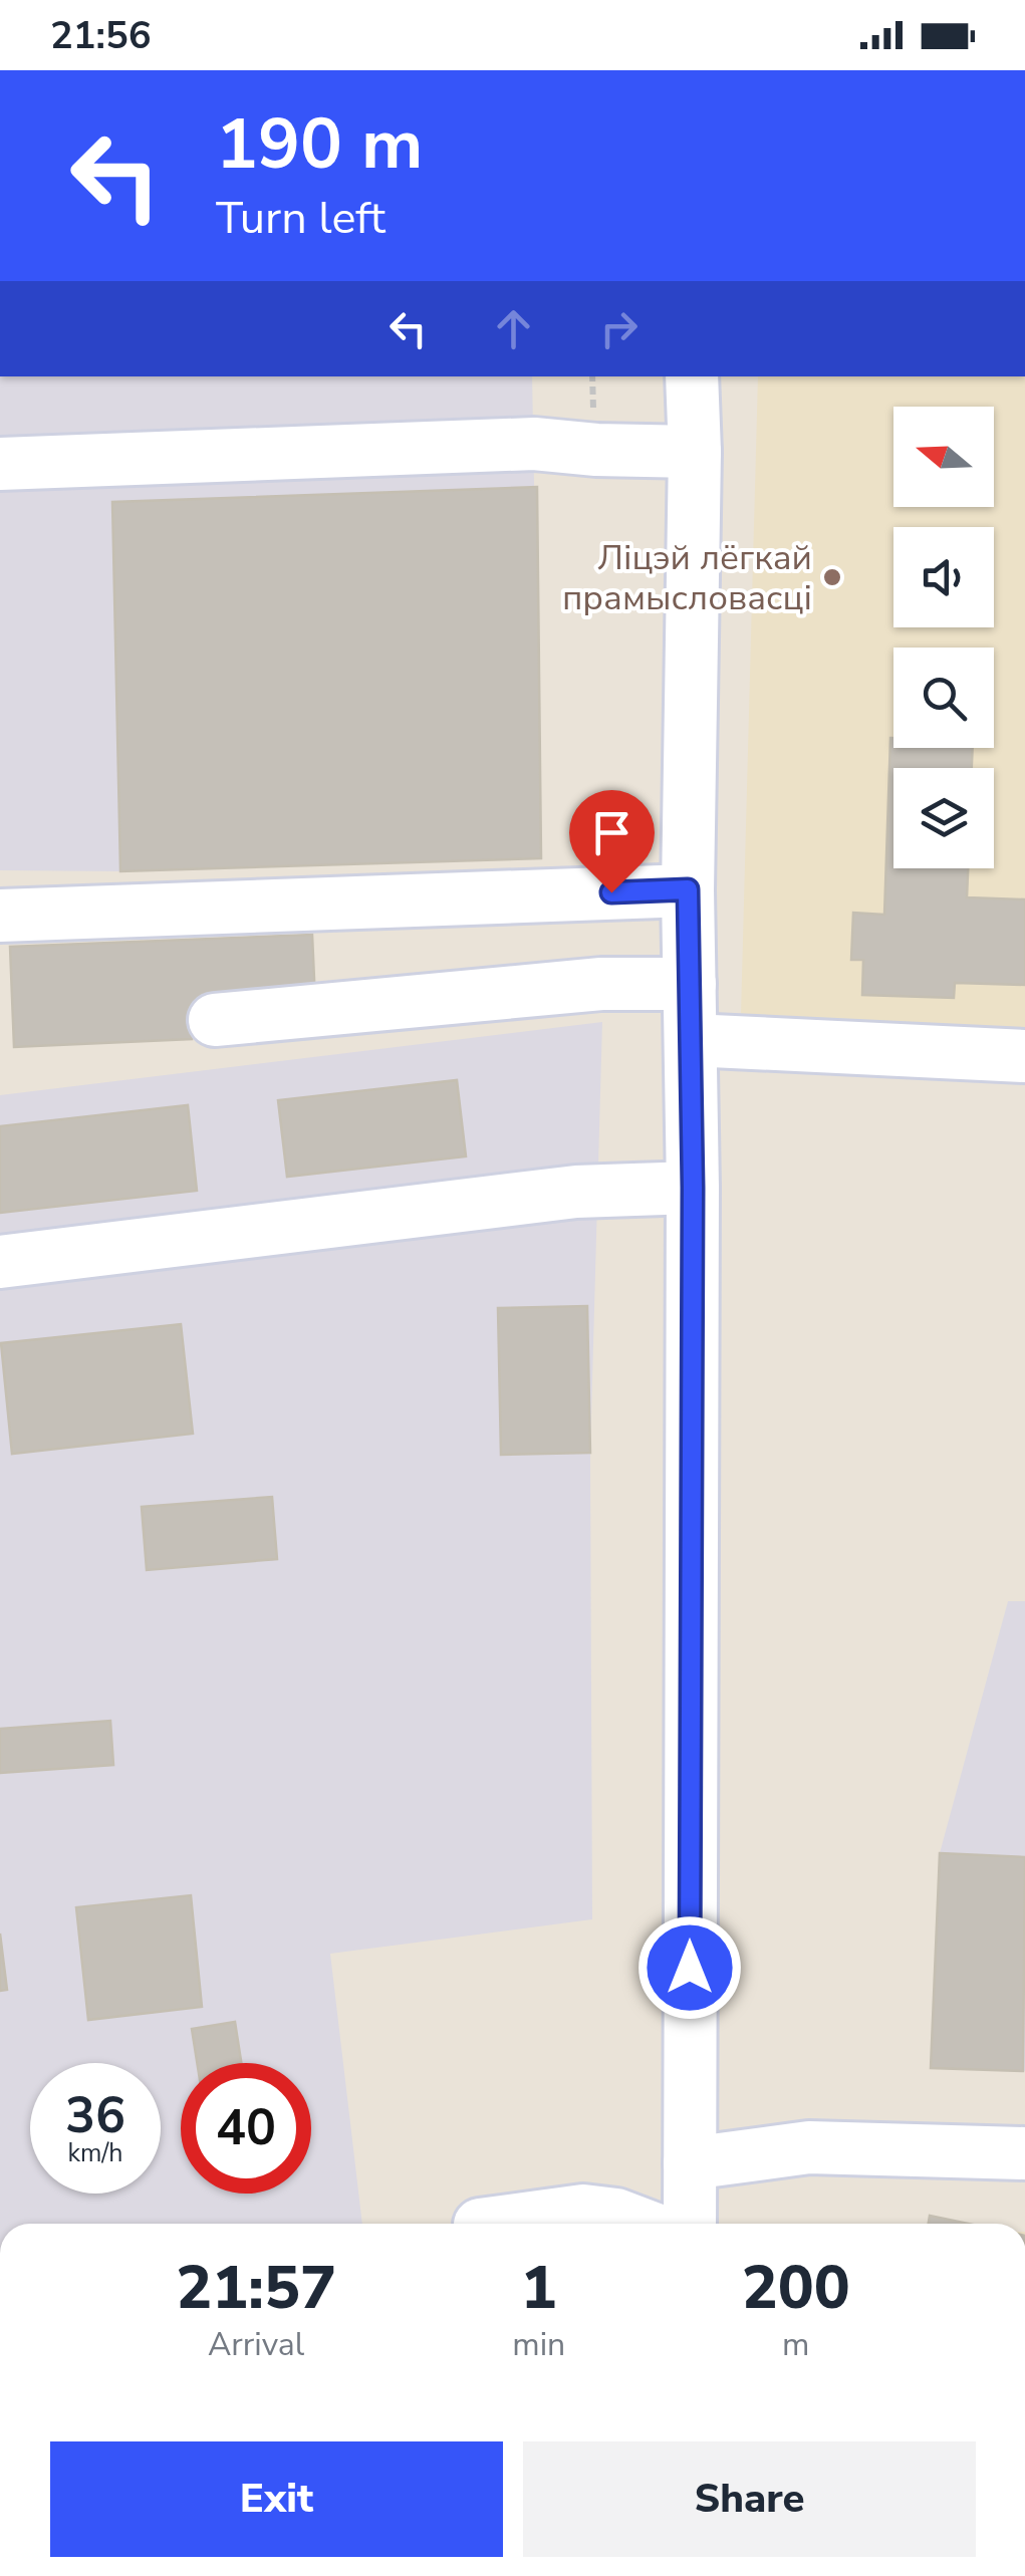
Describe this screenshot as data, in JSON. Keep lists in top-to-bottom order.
{
  "places": ["Ліцэй лёгкай прамысловасці"],
  "north": "left",
  "page": {
    "status": "21:56",
    "turn": ["190 m", "Turn left"],
    "speed": "36 km/h",
    "limit": "40",
    "eta": [
      "21:57",
      "Arrival",
      "1",
      "min",
      "200",
      "m"
    ],
    "buttons": ["Exit", "Share"]
  }
}
